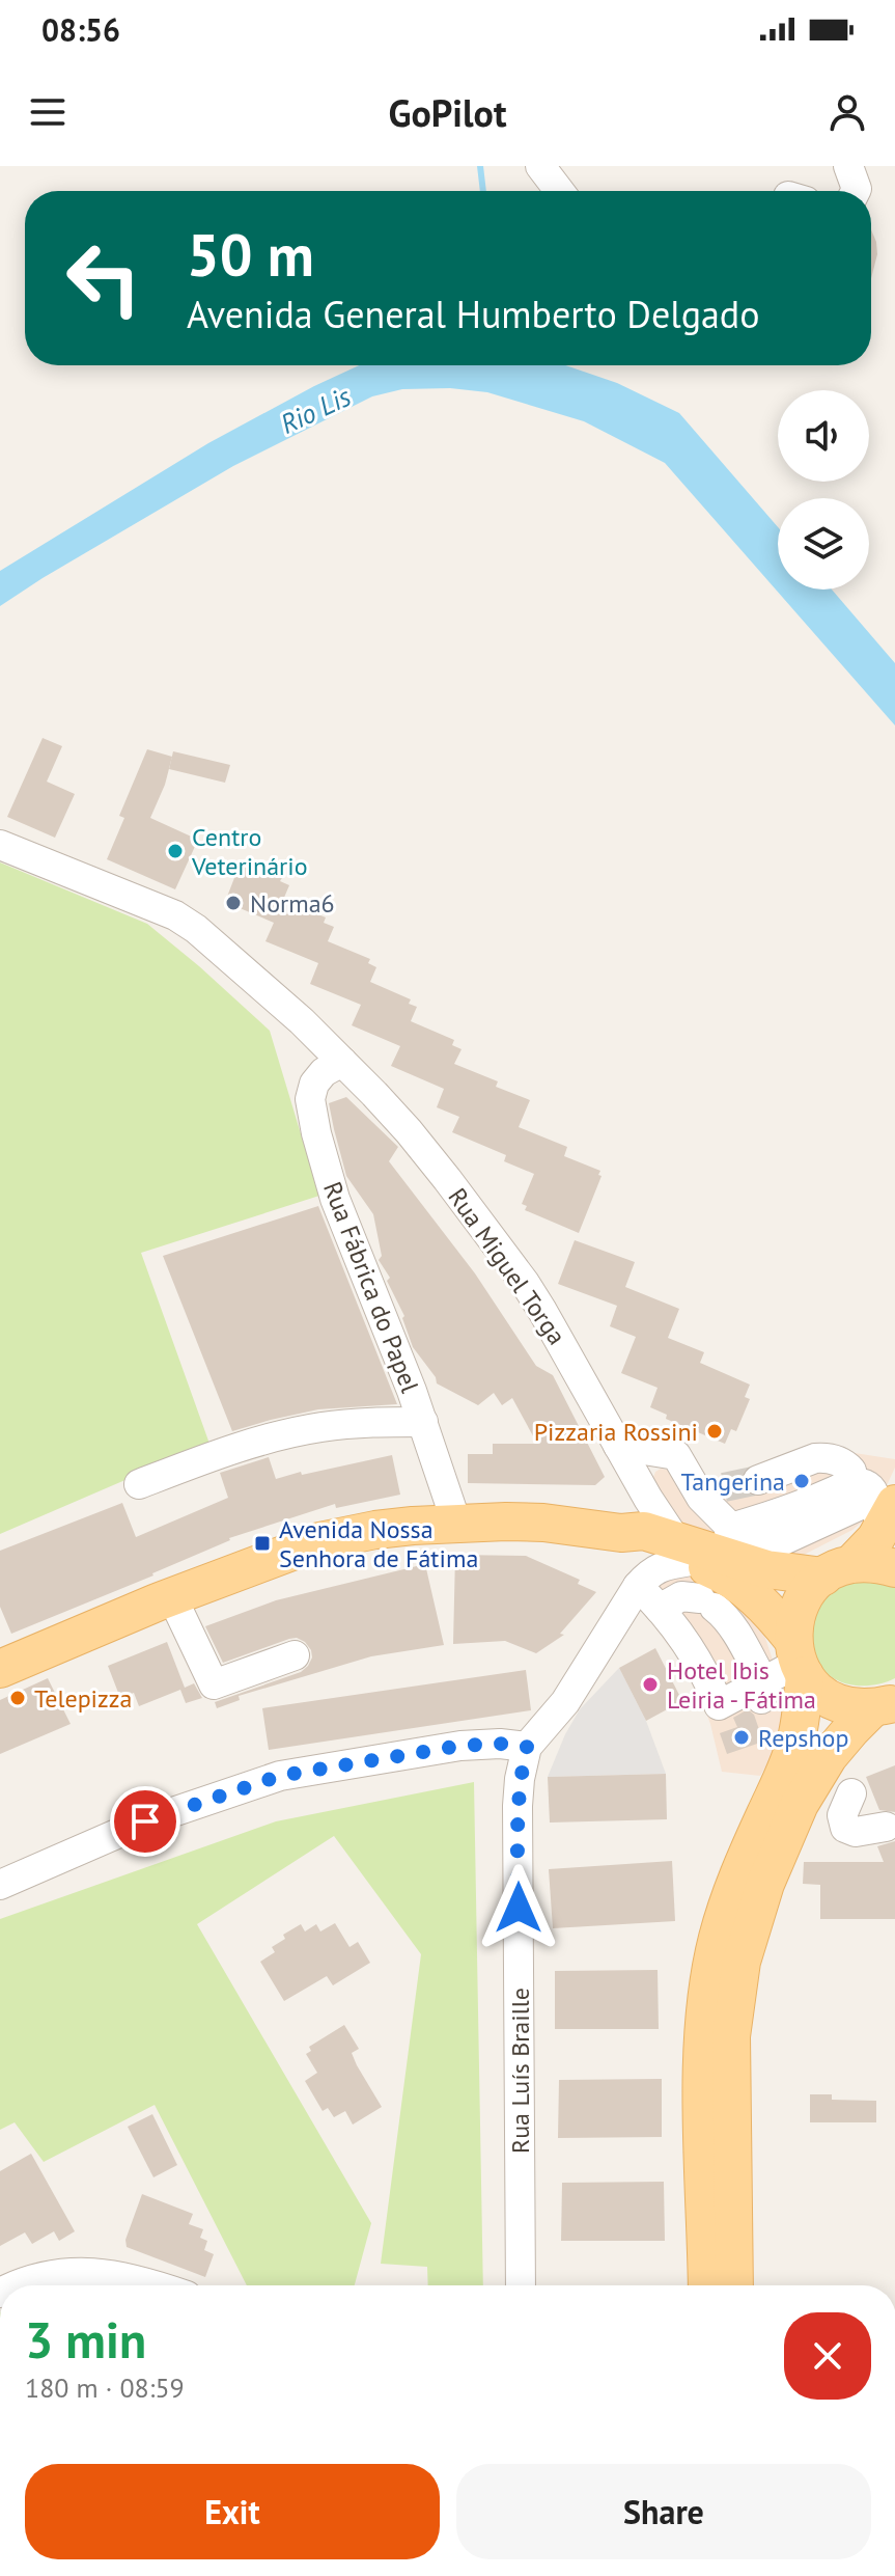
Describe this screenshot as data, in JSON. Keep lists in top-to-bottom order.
{
  "streets": {
    "street": ["Rua Miguel Torga", "Rua Fábrica do Papel", "Rua Luís Braille"]
  },
  "crossings": [
    ["Rua Miguel Torga", "Rua Fábrica do Papel"]
  ],
  "water": ["Rio Lis"],
  "places": {
    "other": [
      "Centro Veterinário",
      "Norma6",
      "Pizzaria Rossini",
      "Tangerina",
      "Hotel Ibis Leiria - Fátima",
      "Telepizza",
      "Repshop"
    ],
    "transit": ["Avenida Nossa Senhora de Fátima"]
  },
  "page": {
    "status": "08:56",
    "header": "GoPilot",
    "turn": ["50 m", "Avenida General Humberto Delgado"],
    "heading": ["3 min", "180 m · 08:59"],
    "buttons": ["Exit", "Share"]
  }
}
